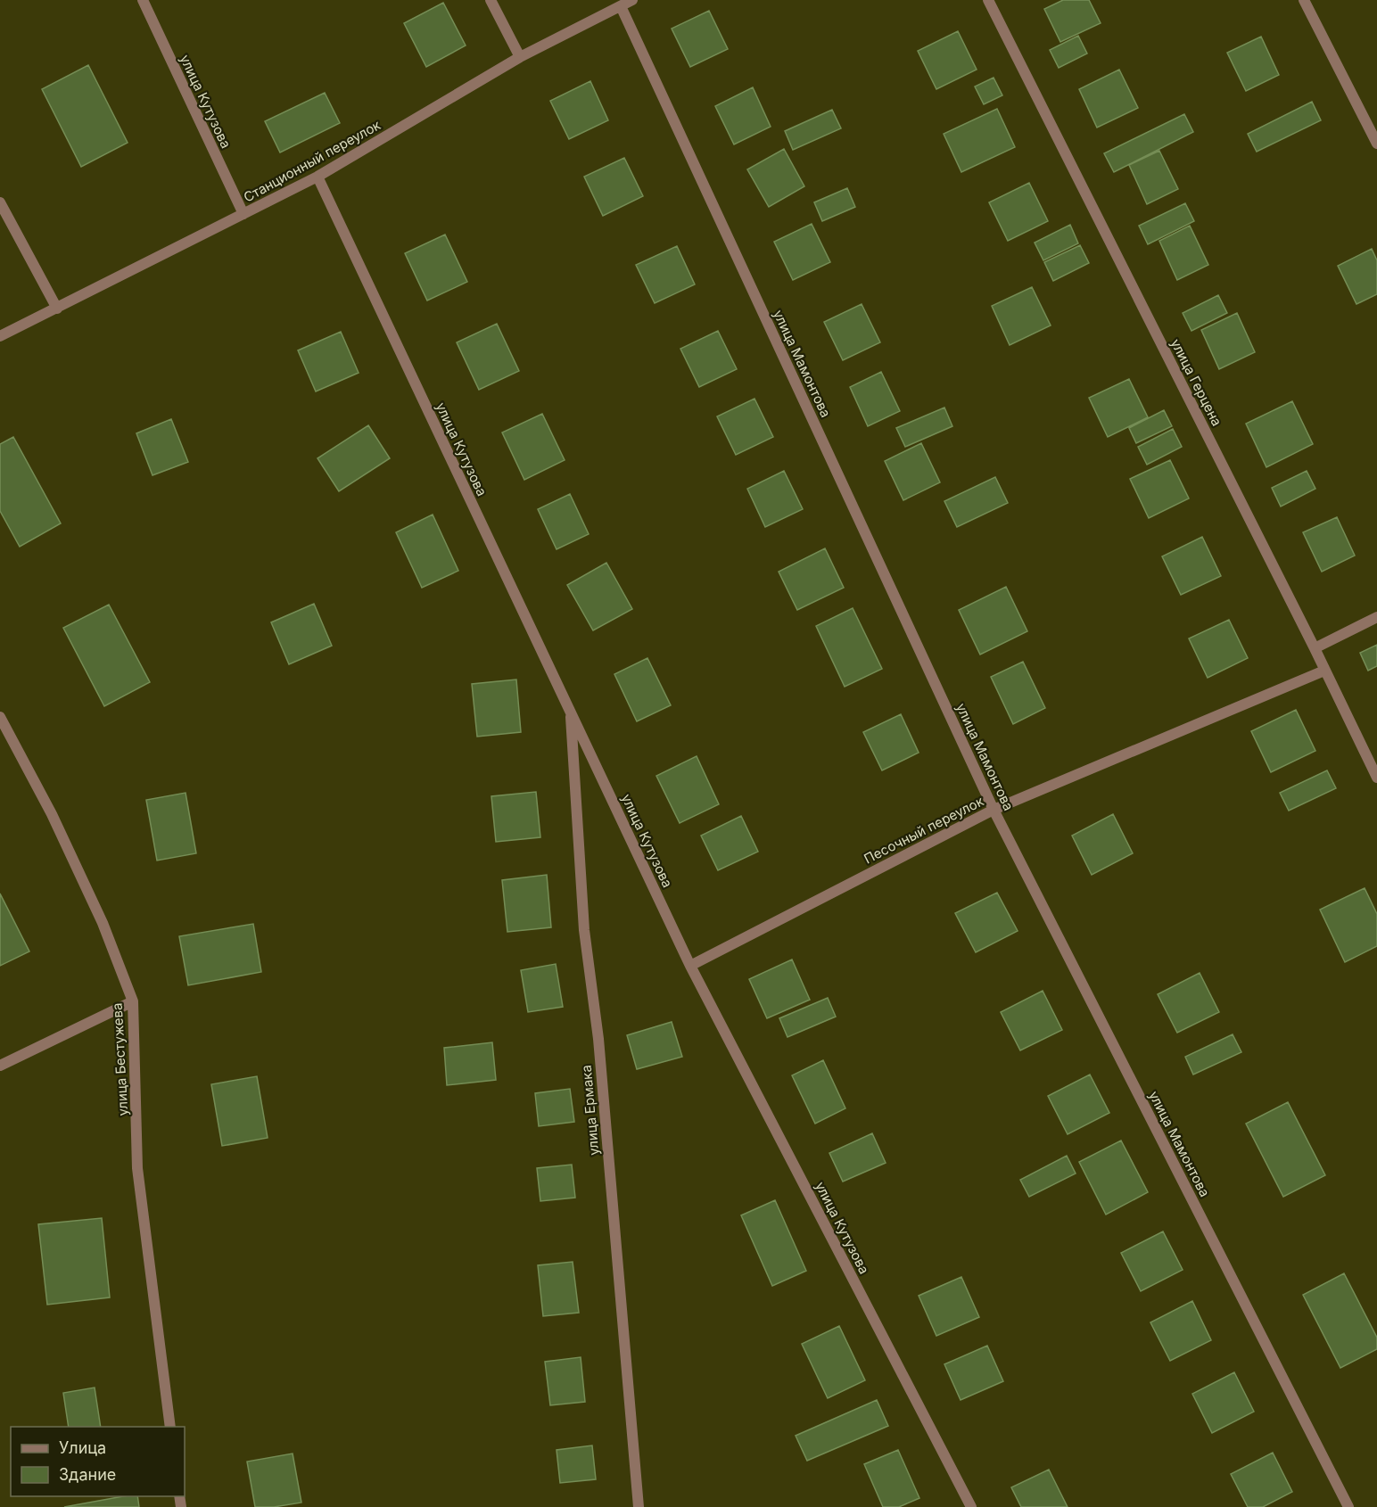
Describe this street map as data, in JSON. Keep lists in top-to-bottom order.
{
  "streets": {
    "street": [
      "улица Кутузова",
      "Станционный переулок",
      "улица Мамонтова",
      "улица Герцена",
      "Песочный переулок",
      "улица Бестужева",
      "улица Ермака"
    ]
  },
  "crossings": [
    ["улица Кутузова", "Станционный переулок"],
    ["улица Кутузова", "Песочный переулок"],
    ["улица Кутузова", "улица Ермака"],
    ["Станционный переулок", "улица Мамонтова"],
    ["улица Мамонтова", "Песочный переулок"],
    ["улица Герцена", "Песочный переулок"]
  ],
  "legend": ["Улица", "Здание"]
}
